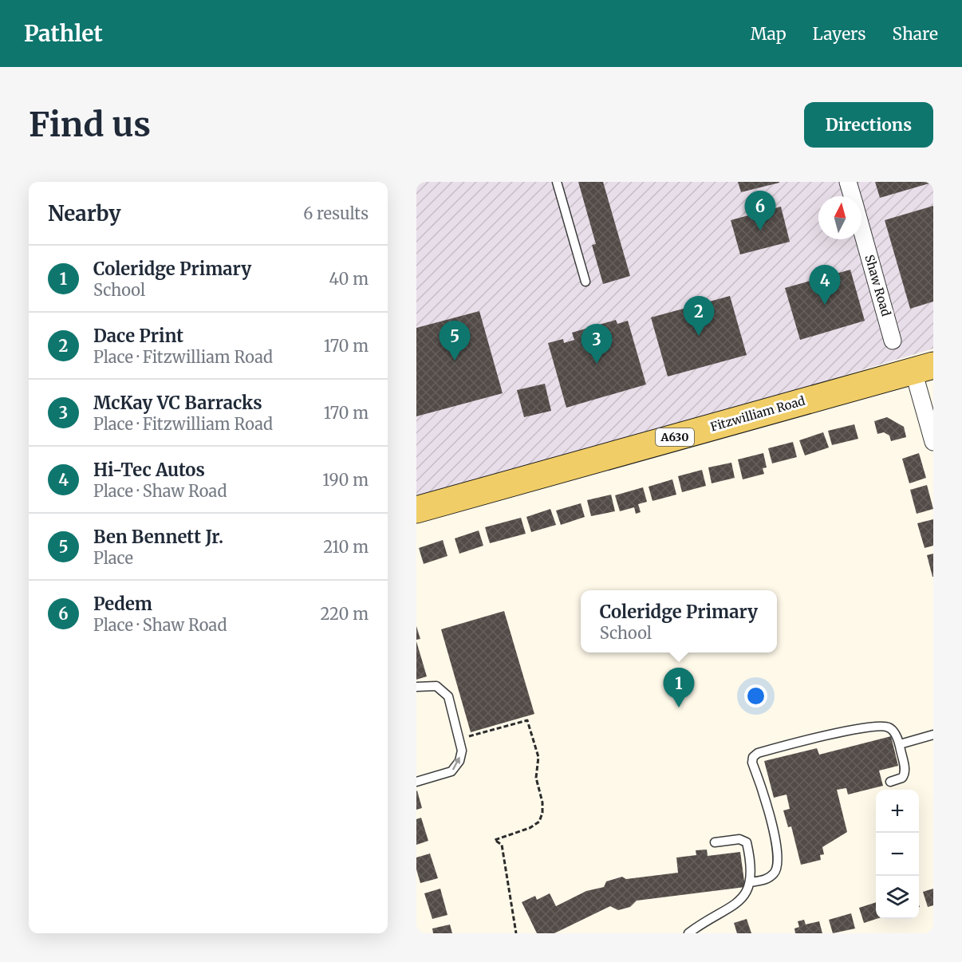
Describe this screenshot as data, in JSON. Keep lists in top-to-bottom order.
{
  "streets": {
    "main road": ["Fitzwilliam Road", "A630"],
    "street": ["Shaw Road"]
  },
  "north": "top",
  "page": {
    "header": "Pathlet",
    "nav": ["Map", "Layers", "Share"],
    "buttons": "Directions",
    "title": "Find us",
    "heading": ["Nearby", "6 results"],
    "pins": [
      "6",
      "4",
      "2",
      "5",
      "3",
      "1"
    ],
    "list": [
      {
        "mark": "1",
        "name": "Coleridge Primary",
        "note": "School",
        "value": "40 m"
      },
      {
        "mark": "2",
        "name": "Dace Print",
        "note": "Place · Fitzwilliam Road",
        "value": "170 m"
      },
      {
        "mark": "3",
        "name": "McKay VC Barracks",
        "note": "Place · Fitzwilliam Road",
        "value": "170 m"
      },
      {
        "mark": "4",
        "name": "Hi-Tec Autos",
        "note": "Place · Shaw Road",
        "value": "190 m"
      },
      {
        "mark": "5",
        "name": "Ben Bennett Jr.",
        "note": "Place",
        "value": "210 m"
      },
      {
        "mark": "6",
        "name": "Pedem",
        "note": "Place · Shaw Road",
        "value": "220 m"
      }
    ],
    "popup": ["Coleridge Primary", "School"],
    "map_buttons": ["+", "−"]
  }
}
